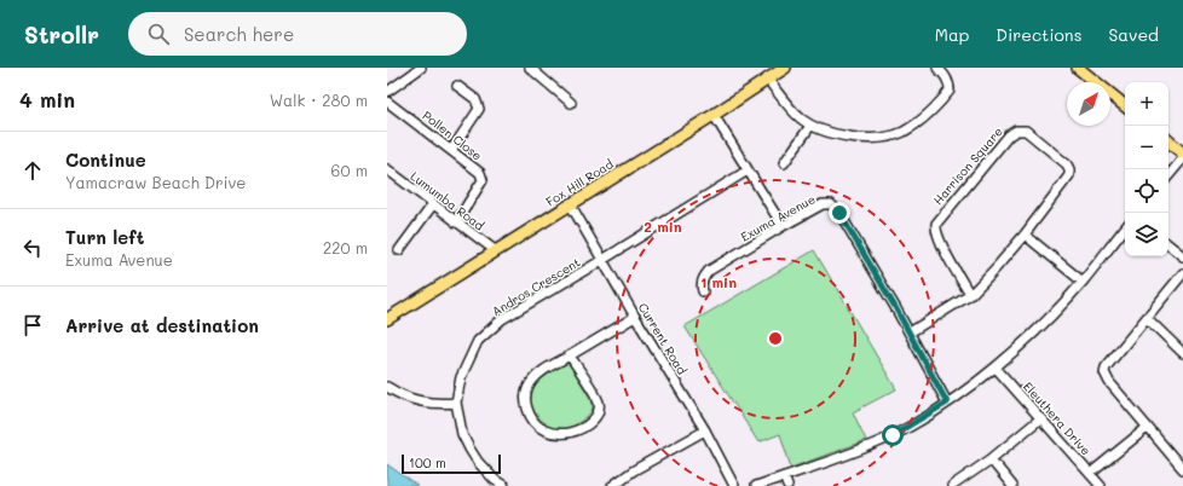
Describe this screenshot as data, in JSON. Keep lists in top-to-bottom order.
{
  "streets": {
    "main road": ["Fox Hill Road"],
    "street": [
      "Pollen Close",
      "Harrison Square",
      "Lumumba Road",
      "Exuma Avenue",
      "Andros Crescent",
      "Current Road",
      "Eleuthera Drive"
    ]
  },
  "crossings": [
    ["Pollen Close", "Lumumba Road"],
    ["Harrison Square", "Exuma Avenue"],
    ["Fox Hill Road", "Lumumba Road"],
    ["Fox Hill Road", "Current Road"],
    ["Andros Crescent", "Current Road"]
  ],
  "scale_bar": "100 m",
  "north": "top right",
  "page": {
    "header": "Strollr",
    "search": "Search here",
    "nav": ["Map", "Directions", "Saved"],
    "heading": ["4 min", "Walk · 280 m"],
    "map_buttons": ["+", "−"],
    "list": [
      ["Continue", "Yamacraw Beach Drive", "60 m"],
      ["Turn left", "Exuma Avenue", "220 m"],
      "Arrive at destination"
    ],
    "scale": "100 m"
  },
  "rings": ["2 min", "1 min"]
}
